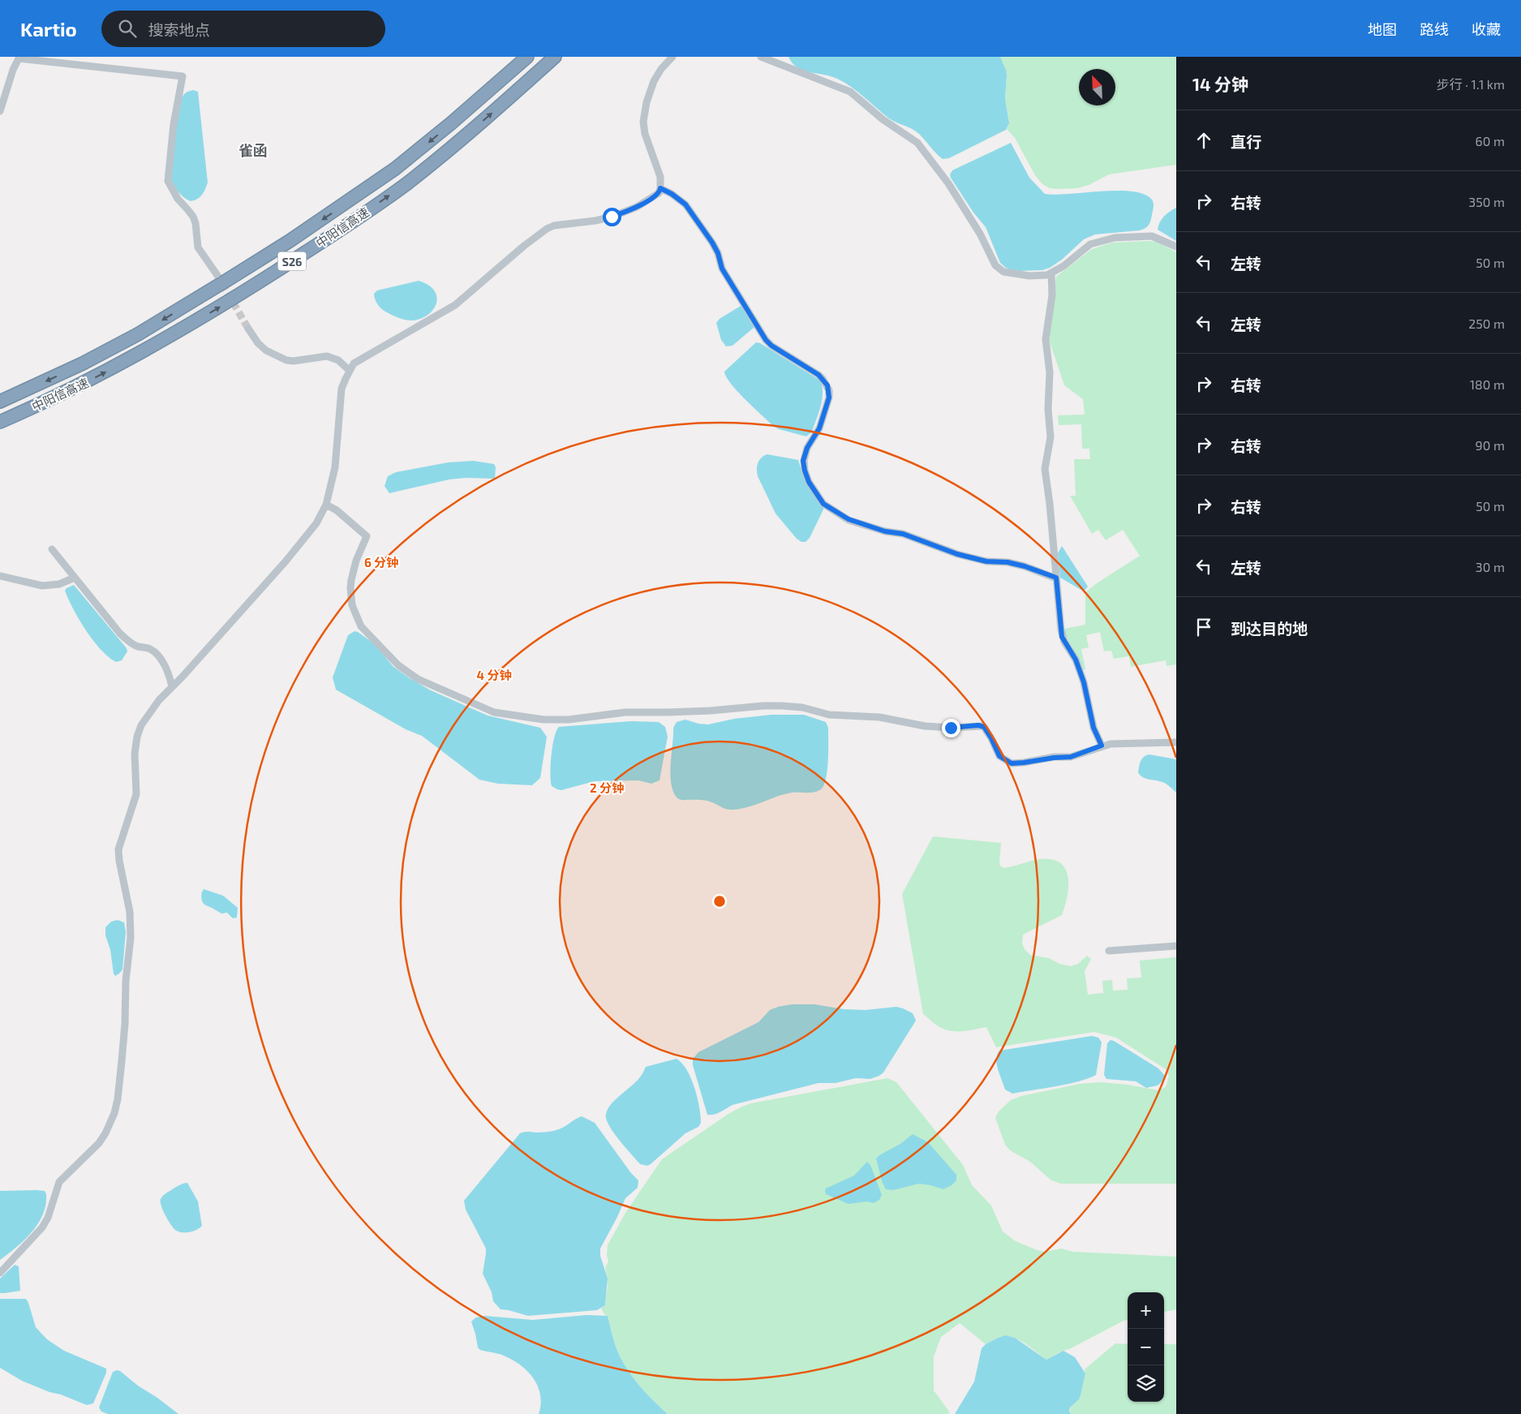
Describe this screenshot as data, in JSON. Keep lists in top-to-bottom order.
{
  "streets": {
    "highway": ["中阳信高速", "S26"]
  },
  "districts": ["雀函"],
  "north": "top left",
  "page": {
    "header": "Kartio",
    "search": "搜索地点",
    "nav": ["地图", "路线", "收藏"],
    "heading": ["14 分钟", "步行 · 1.1 km"],
    "list": [
      ["直行", "60 m"],
      ["右转", "350 m"],
      ["左转", "50 m"],
      ["左转", "250 m"],
      ["右转", "180 m"],
      ["右转", "90 m"],
      ["右转", "50 m"],
      ["左转", "30 m"],
      "到达目的地"
    ],
    "map_buttons": ["+", "−"]
  },
  "rings": ["6 分钟", "4 分钟", "2 分钟"]
}
